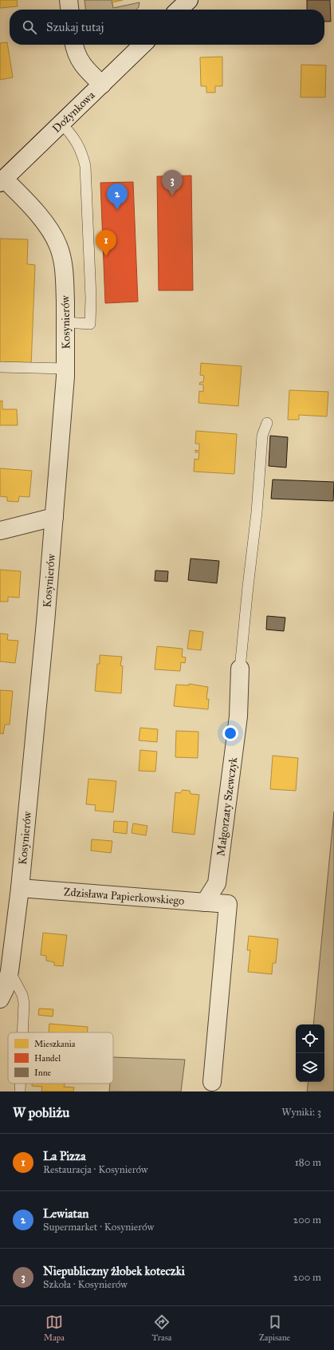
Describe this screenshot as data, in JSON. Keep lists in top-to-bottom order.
{
  "streets": {
    "street": [
      "Dożynkowa",
      "Kosynierów",
      "Małgorzaty Szewczyk",
      "Zdzisława Papierkowskiego"
    ]
  },
  "crossings": [
    ["Dożynkowa", "Kosynierów"],
    ["Kosynierów", "Zdzisława Papierkowskiego"],
    ["Małgorzaty Szewczyk", "Zdzisława Papierkowskiego"]
  ],
  "legend": ["Mieszkania", "Handel", "Inne"],
  "page": {
    "search": "Szukaj tutaj",
    "pins": ["3", "2", "1"],
    "heading": ["W pobliżu", "Wyniki: 3"],
    "list": [
      {
        "mark": "1",
        "name": "La Pizza",
        "note": "Restauracja · Kosynierów",
        "value": "180 m"
      },
      {
        "mark": "2",
        "name": "Lewiatan",
        "note": "Supermarket · Kosynierów",
        "value": "200 m"
      },
      {
        "mark": "3",
        "name": "Niepubliczny żłobek koteczki",
        "note": "Szkoła · Kosynierów",
        "value": "200 m"
      }
    ],
    "nav": ["Mapa", "Trasa", "Zapisane"]
  }
}
